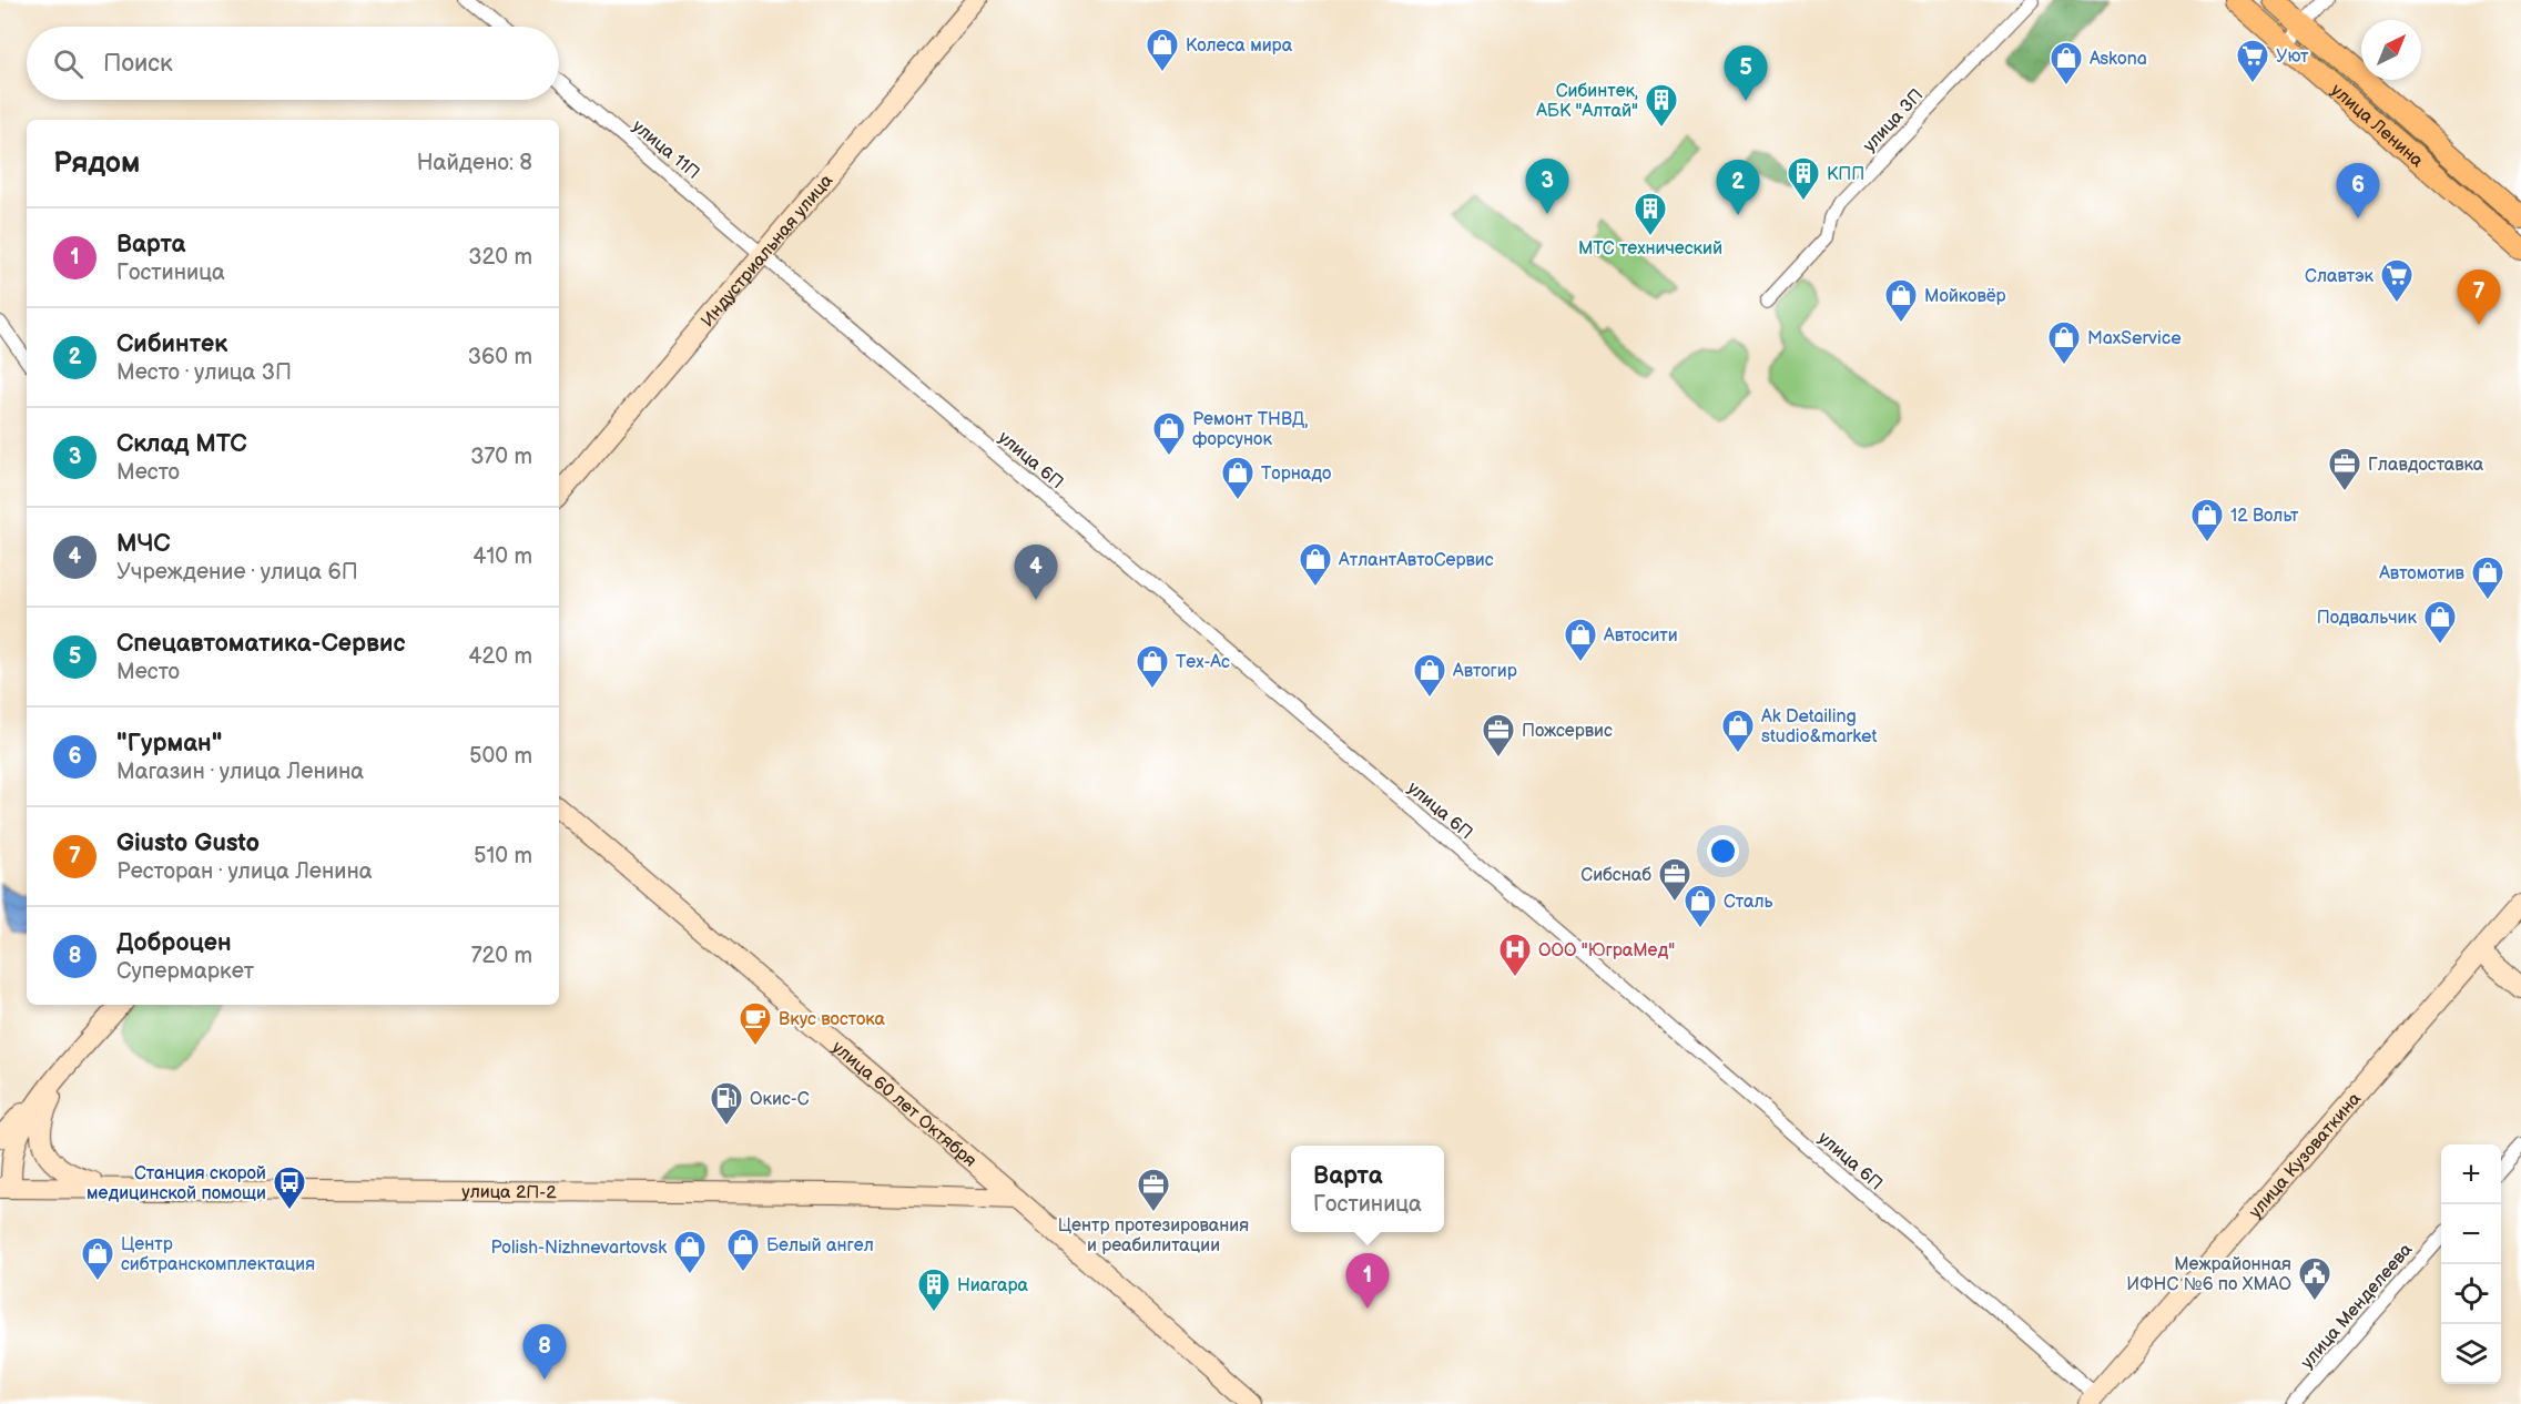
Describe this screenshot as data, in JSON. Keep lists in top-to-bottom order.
{
  "streets": {
    "main road": [
      "улица Ленина",
      "Индустриальная улица",
      "улица 60 лет Октября",
      "улица Кузоваткина",
      "улица 2П-2"
    ],
    "street": [
      "улица 3П",
      "улица 11П",
      "улица 6П",
      "улица Менделеева"
    ]
  },
  "crossings": [
    ["улица 11П", "Индустриальная улица"],
    ["улица 11П", "улица 6П"],
    ["Индустриальная улица", "улица 6П"],
    ["улица 6П", "улица Кузоваткина"],
    ["улица 60 лет Октября", "улица 2П-2"]
  ],
  "places": {
    "shop": [
      "Колеса мира",
      "Askona",
      "Мойковёр",
      "MaxService",
      "Ремонт ТНВД, форсунок",
      "Торнадо",
      "12 Вольт",
      "АтлантАвтоСервис",
      "Автомотив",
      "Подвальчик",
      "Автосити",
      "Тех-Ас",
      "Автогир",
      "Ak Detailing studio&market",
      "Сталь",
      "Белый ангел",
      "Polish-Nizhnevartovsk",
      "Центр сибтранскомплектация"
    ],
    "supermarket": ["Уют", "Славтэк"],
    "building": [
      "Сибинтек, АБК \"Алтай\"",
      "КПП",
      "МТС технический",
      "Ниагара"
    ],
    "office": [
      "Главдоставка",
      "Пожсервис",
      "Сибснаб",
      "Центр протезирования и реабилитации"
    ],
    "hospital": ["ООО \"ЮграМед\""],
    "cafe": ["Вкус востока"],
    "fuel station": ["Окис-С"],
    "bus stop": ["Станция скорой медицинской помощи"],
    "public building": ["Межрайонная ИФНС №6 по ХМАО"]
  },
  "north": "top right",
  "page": {
    "search": "Поиск",
    "pins": [
      "5",
      "3",
      "2",
      "6",
      "7",
      "4",
      "1",
      "8"
    ],
    "heading": ["Рядом", "Найдено: 8"],
    "list": [
      {
        "mark": "1",
        "name": "Варта",
        "note": "Гостиница",
        "value": "320 m"
      },
      {
        "mark": "2",
        "name": "Сибинтек",
        "note": "Место · улица 3П",
        "value": "360 m"
      },
      {
        "mark": "3",
        "name": "Склад МТС",
        "note": "Место",
        "value": "370 m"
      },
      {
        "mark": "4",
        "name": "МЧС",
        "note": "Учреждение · улица 6П",
        "value": "410 m"
      },
      {
        "mark": "5",
        "name": "Спецавтоматика-Сервис",
        "note": "Место",
        "value": "420 m"
      },
      {
        "mark": "6",
        "name": "\"Гурман\"",
        "note": "Магазин · улица Ленина",
        "value": "500 m"
      },
      {
        "mark": "7",
        "name": "Giusto Gusto",
        "note": "Ресторан · улица Ленина",
        "value": "510 m"
      },
      {
        "mark": "8",
        "name": "Доброцен",
        "note": "Супермаркет",
        "value": "720 m"
      }
    ],
    "map_buttons": ["+", "−"],
    "popup": ["Варта", "Гостиница"]
  }
}
